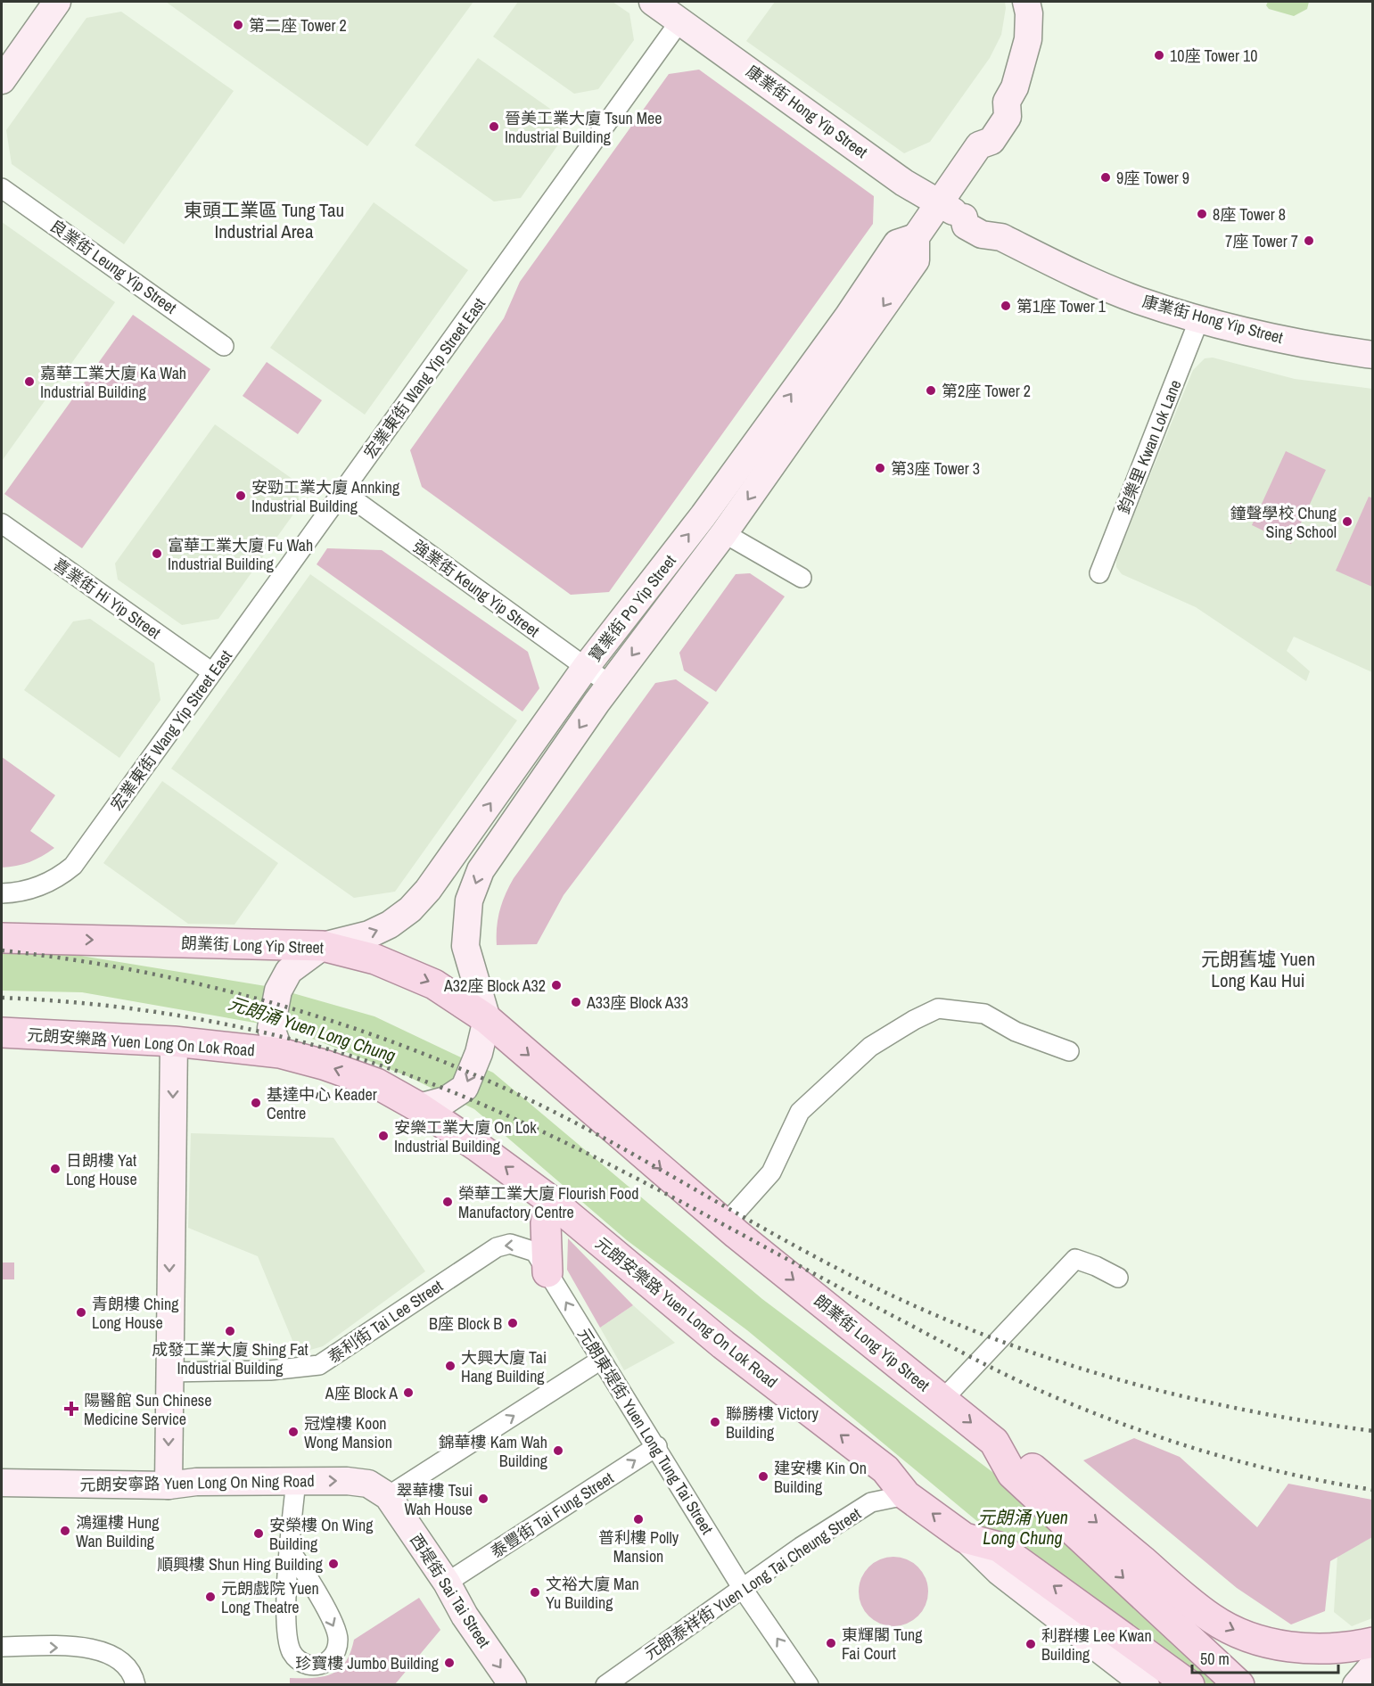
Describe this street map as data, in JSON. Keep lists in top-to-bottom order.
{
  "streets": {
    "main road": ["朗業街 Long Yip Street", "元朗安樂路 Yuen Long On Lok Road"],
    "street": [
      "康業街 Hong Yip Street",
      "良業街 Leung Yip Street",
      "宏業東街 Wang Yip Street East",
      "鈞樂里 Kwan Lok Lane",
      "強業街 Keung Yip Street",
      "喜業街 Hi Yip Street",
      "寶業街 Po Yip Street",
      "泰利街 Tai Lee Street",
      "元朗東堤街 Yuen Long Tung Tai Street",
      "元朗安寧路 Yuen Long On Ning Road",
      "泰豐街 Tai Fung Street",
      "元朗泰祥街 Yuen Long Tai Cheung Street",
      "西堤街 Sai Tai Street"
    ]
  },
  "crossings": [
    ["康業街 Hong Yip Street", "宏業東街 Wang Yip Street East"],
    ["康業街 Hong Yip Street", "鈞樂里 Kwan Lok Lane"],
    ["康業街 Hong Yip Street", "寶業街 Po Yip Street"],
    ["宏業東街 Wang Yip Street East", "強業街 Keung Yip Street"],
    ["宏業東街 Wang Yip Street East", "喜業街 Hi Yip Street"],
    ["強業街 Keung Yip Street", "寶業街 Po Yip Street"],
    ["寶業街 Po Yip Street", "朗業街 Long Yip Street"],
    ["寶業街 Po Yip Street", "元朗安樂路 Yuen Long On Lok Road"],
    ["朗業街 Long Yip Street", "元朗安樂路 Yuen Long On Lok Road"],
    ["元朗安樂路 Yuen Long On Lok Road", "元朗泰祥街 Yuen Long Tai Cheung Street"],
    ["泰利街 Tai Lee Street", "元朗東堤街 Yuen Long Tung Tai Street"],
    ["元朗東堤街 Yuen Long Tung Tai Street", "泰豐街 Tai Fung Street"],
    ["元朗東堤街 Yuen Long Tung Tai Street", "元朗泰祥街 Yuen Long Tai Cheung Street"],
    ["元朗安寧路 Yuen Long On Ning Road", "西堤街 Sai Tai Street"],
    ["泰豐街 Tai Fung Street", "西堤街 Sai Tai Street"]
  ],
  "one_way": [
    "朗業街 Long Yip Street",
    "元朗安樂路 Yuen Long On Lok Road",
    "元朗東堤街 Yuen Long Tung Tai Street",
    "西堤街 Sai Tai Street"
  ],
  "districts": ["東頭工業區 Tung Tau Industrial Area", "元朗舊墟 Yuen Long Kau Hui"],
  "water": ["元朗涌 Yuen Long Chung"],
  "places": {
    "other": [
      "第二座 Tower 2",
      "10座 Tower 10",
      "晉美工業大廈 Tsun Mee Industrial Building",
      "9座 Tower 9",
      "8座 Tower 8",
      "7座 Tower 7",
      "第1座 Tower 1",
      "嘉華工業大廈 Ka Wah Industrial Building",
      "第2座 Tower 2",
      "第3座 Tower 3",
      "安勁工業大廈 Annking Industrial Building",
      "鐘聲學校 Chung Sing School",
      "富華工業大廈 Fu Wah Industrial Building",
      "A32座 Block A32",
      "A33座 Block A33",
      "基達中心 Keader Centre",
      "安樂工業大廈 On Lok Industrial Building",
      "日朗樓 Yat Long House",
      "榮華工業大廈 Flourish Food Manufactory Centre",
      "青朗樓 Ching Long House",
      "B座 Block B",
      "成發工業大廈 Shing Fat Industrial Building",
      "大興大廈 Tai Hang Building",
      "A座 Block A",
      "聯勝樓 Victory Building",
      "冠煌樓 Koon Wong Mansion",
      "錦華樓 Kam Wah Building",
      "建安樓 Kin On Building",
      "翠華樓 Tsui Wah House",
      "普利樓 Polly Mansion",
      "鴻運樓 Hung Wan Building",
      "安榮樓 On Wing Building",
      "順興樓 Shun Hing Building",
      "文裕大廈 Man Yu Building",
      "元朗戲院 Yuen Long Theatre",
      "東輝閣 Tung Fai Court",
      "利群樓 Lee Kwan Building",
      "珍寶樓 Jumbo Building"
    ],
    "health": ["陽醫館 Sun Chinese Medicine Service"]
  },
  "scale_bar": "50 m"
}
